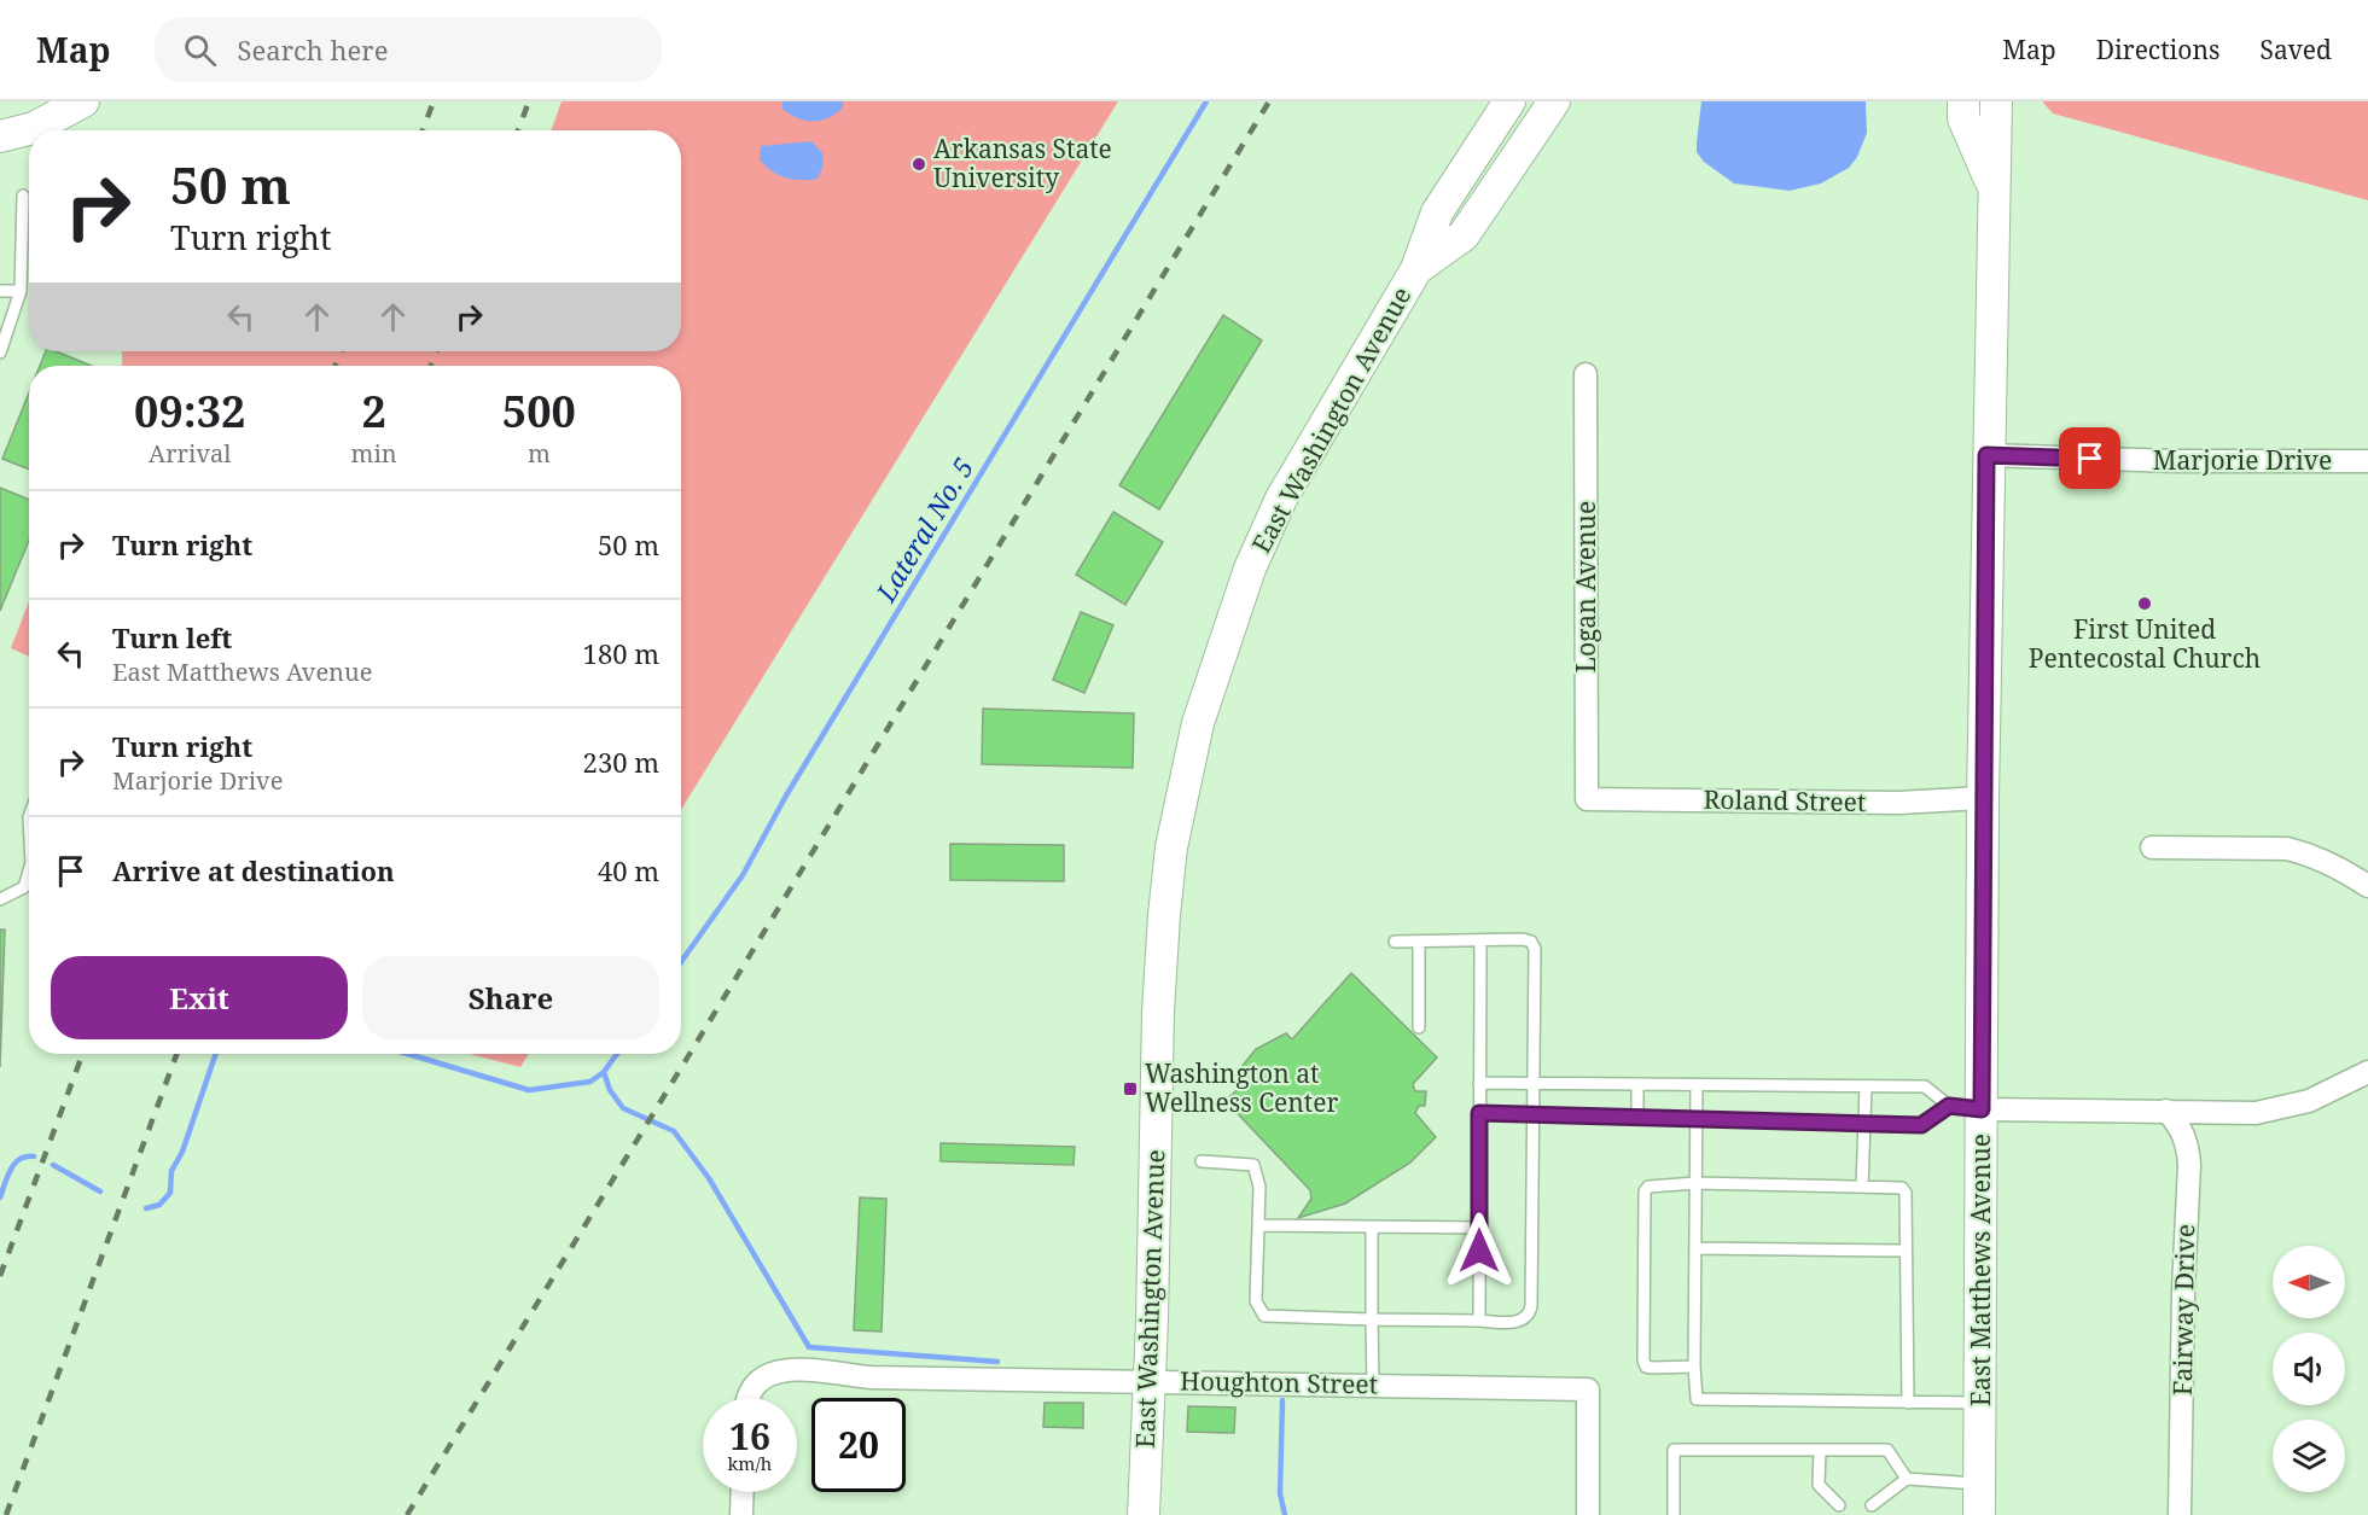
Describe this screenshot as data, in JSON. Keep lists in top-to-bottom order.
{
  "streets": {
    "street": [
      "East Washington Avenue",
      "Marjorie Drive",
      "Logan Avenue",
      "Roland Street",
      "East Matthews Avenue",
      "Fairway Drive",
      "Houghton Street"
    ]
  },
  "crossings": [
    ["East Washington Avenue", "Houghton Street"],
    ["Marjorie Drive", "East Matthews Avenue"],
    ["Logan Avenue", "Roland Street"],
    ["Roland Street", "East Matthews Avenue"]
  ],
  "water": ["Lateral No. 5"],
  "places": {
    "other": ["Arkansas State University", "First United Pentecostal Church"],
    "transit": ["Washington at Wellness Center"]
  },
  "north": "left",
  "page": {
    "header": "Map",
    "search": "Search here",
    "nav": ["Map", "Directions", "Saved"],
    "turn": ["50 m", "Turn right"],
    "eta": [
      "09:32",
      "Arrival",
      "2",
      "min",
      "500",
      "m"
    ],
    "list": [
      {
        "name": "Turn right",
        "value": "50 m"
      },
      {
        "name": "Turn left",
        "note": "East Matthews Avenue",
        "value": "180 m"
      },
      {
        "name": "Turn right",
        "note": "Marjorie Drive",
        "value": "230 m"
      },
      {
        "name": "Arrive at destination",
        "value": "40 m"
      }
    ],
    "buttons": ["Exit", "Share"],
    "speed": "16 km/h",
    "limit": "20"
  }
}
